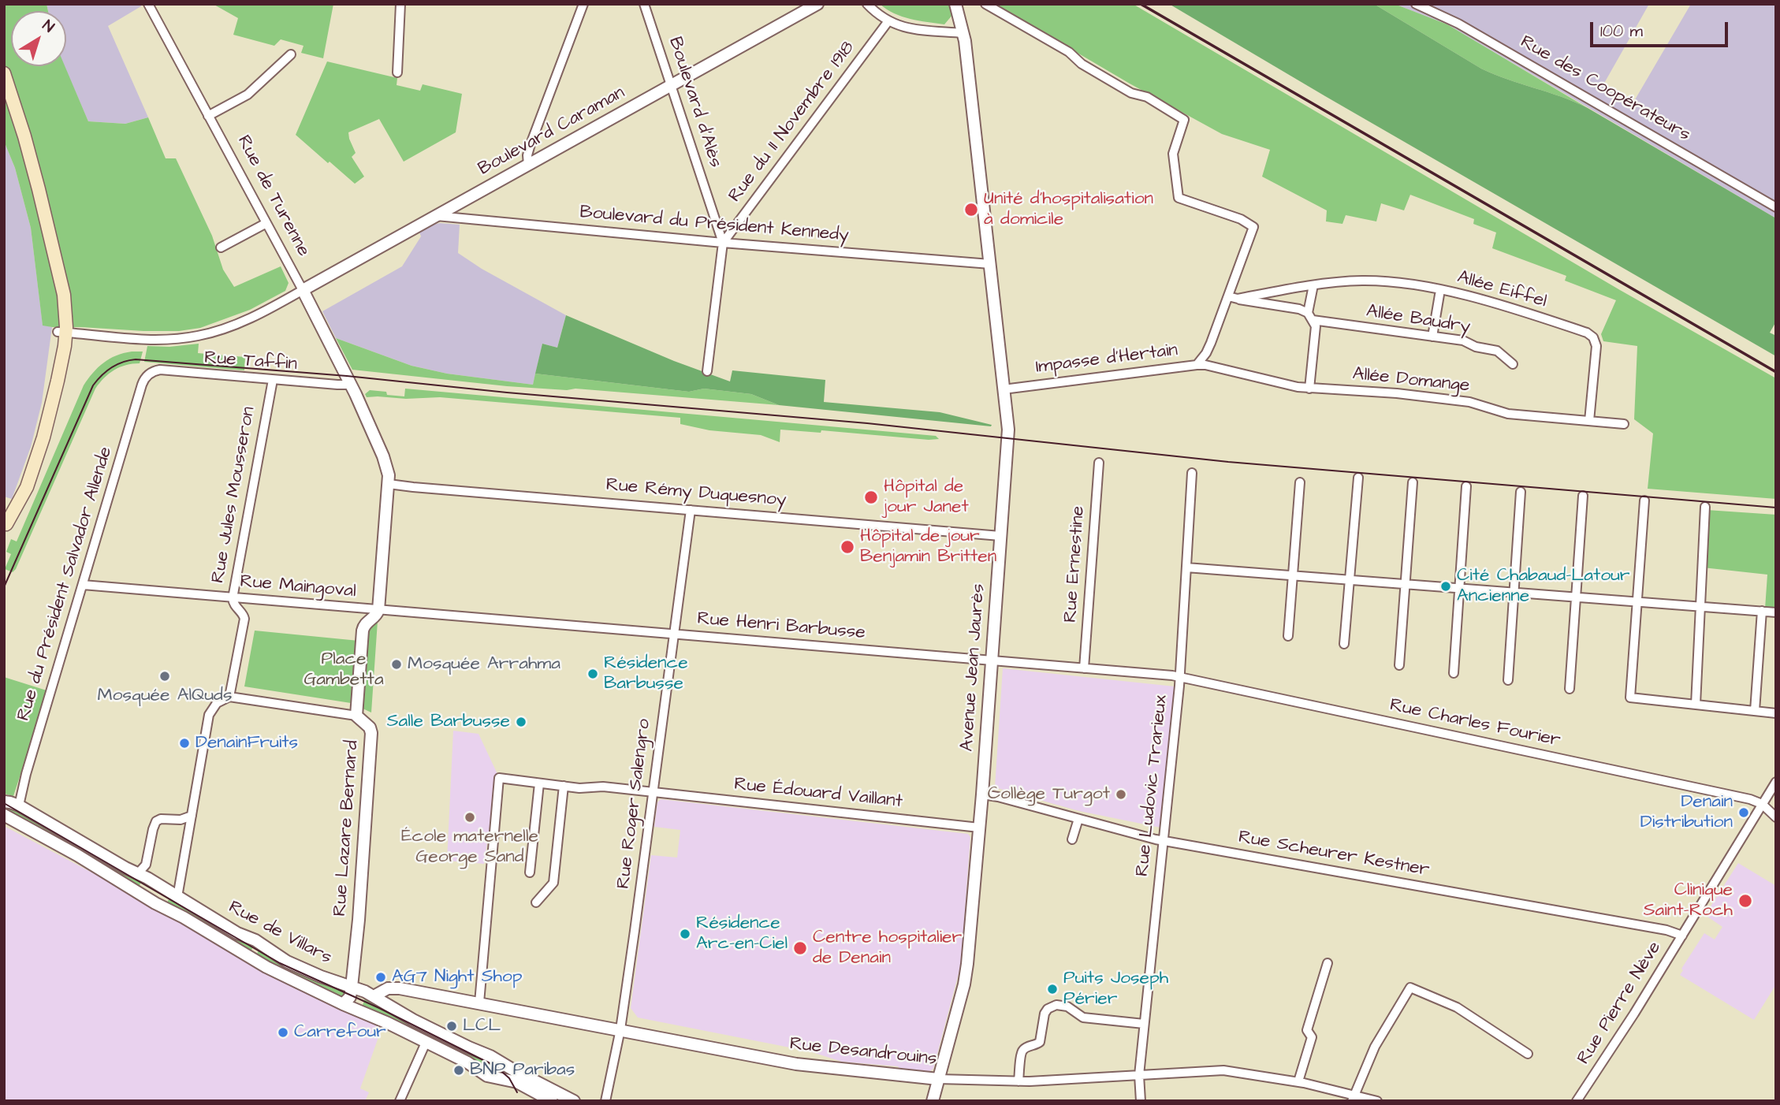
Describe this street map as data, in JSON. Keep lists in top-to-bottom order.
{
  "streets": {
    "street": [
      "Rue des Coopérateurs",
      "Boulevard d'Alès",
      "Rue du 11 Novembre 1918",
      "Boulevard Caraman",
      "Rue de Turenne",
      "Boulevard du Président Kennedy",
      "Allée Eiffel",
      "Allée Baudry",
      "Impasse d'Hertain",
      "Rue Taffin",
      "Allée Domange",
      "Rue Rémy Duquesnoy",
      "Rue Jules Mousseron",
      "Rue Ernestine",
      "Rue du Président Salvador Allende",
      "Rue Maingoval",
      "Rue Henri Barbusse",
      "Avenue Jean Jaurès",
      "Rue Charles Fourier",
      "Rue Ludovic Trarieux",
      "Rue Édouard Vaillant",
      "Rue Roger Salengro",
      "Rue Lazare Bernard",
      "Rue Scheurer Kestner",
      "Rue de Villars",
      "Rue Pierre Nève",
      "Rue Desandrouins"
    ]
  },
  "crossings": [
    ["Boulevard d'Alès", "Rue du 11 Novembre 1918"],
    ["Boulevard d'Alès", "Boulevard Caraman"],
    ["Boulevard d'Alès", "Boulevard du Président Kennedy"],
    ["Rue du 11 Novembre 1918", "Boulevard du Président Kennedy"],
    ["Boulevard Caraman", "Rue de Turenne"],
    ["Boulevard Caraman", "Boulevard du Président Kennedy"],
    ["Rue de Turenne", "Rue Taffin"],
    ["Rue de Turenne", "Rue Rémy Duquesnoy"],
    ["Boulevard du Président Kennedy", "Avenue Jean Jaurès"],
    ["Allée Eiffel", "Allée Baudry"],
    ["Allée Eiffel", "Impasse d'Hertain"],
    ["Allée Eiffel", "Allée Domange"],
    ["Impasse d'Hertain", "Allée Domange"],
    ["Impasse d'Hertain", "Avenue Jean Jaurès"],
    ["Rue Taffin", "Rue Jules Mousseron"],
    ["Rue Taffin", "Rue du Président Salvador Allende"],
    ["Rue Rémy Duquesnoy", "Avenue Jean Jaurès"],
    ["Rue Rémy Duquesnoy", "Rue Roger Salengro"],
    ["Rue Jules Mousseron", "Rue Maingoval"],
    ["Rue Ernestine", "Rue Henri Barbusse"],
    ["Rue du Président Salvador Allende", "Rue Maingoval"],
    ["Rue du Président Salvador Allende", "Rue de Villars"],
    ["Rue Maingoval", "Rue Henri Barbusse"],
    ["Rue Maingoval", "Rue Lazare Bernard"],
    ["Rue Henri Barbusse", "Avenue Jean Jaurès"],
    ["Rue Henri Barbusse", "Rue Charles Fourier"],
    ["Rue Henri Barbusse", "Rue Ludovic Trarieux"],
    ["Rue Henri Barbusse", "Rue Roger Salengro"],
    ["Rue Henri Barbusse", "Rue Lazare Bernard"],
    ["Avenue Jean Jaurès", "Rue Édouard Vaillant"],
    ["Avenue Jean Jaurès", "Rue Scheurer Kestner"],
    ["Avenue Jean Jaurès", "Rue Desandrouins"],
    ["Rue Charles Fourier", "Rue Ludovic Trarieux"],
    ["Rue Charles Fourier", "Rue Pierre Nève"],
    ["Rue Ludovic Trarieux", "Rue Scheurer Kestner"],
    ["Rue Ludovic Trarieux", "Rue Desandrouins"],
    ["Rue Édouard Vaillant", "Rue Roger Salengro"],
    ["Rue Édouard Vaillant", "Rue Desandrouins"],
    ["Rue Roger Salengro", "Rue Desandrouins"],
    ["Rue Lazare Bernard", "Rue de Villars"],
    ["Rue Scheurer Kestner", "Rue Pierre Nève"],
    ["Rue de Villars", "Rue Desandrouins"]
  ],
  "parks": ["Place Gambetta"],
  "places": [
    "Unité d'hospitalisation à domicile",
    "Hôpital de jour Janet",
    "Hôpital de jour Benjamin Britten",
    "Cité Chabaud-Latour Ancienne",
    "Mosquée Arrahma",
    "Résidence Barbusse",
    "Mosquée AlQuds",
    "Salle Barbusse",
    "DenainFruits",
    "Collège Turgot",
    "Denain Distribution",
    "École maternelle George Sand",
    "Clinique Saint-Roch",
    "Résidence Arc-en-Ciel",
    "Centre hospitalier de Denain",
    "AG7 Night Shop",
    "Puits Joseph Périer",
    "LCL",
    "Carrefour",
    "BNP Paribas"
  ],
  "scale_bar": "100 m",
  "north": "top right"
}
